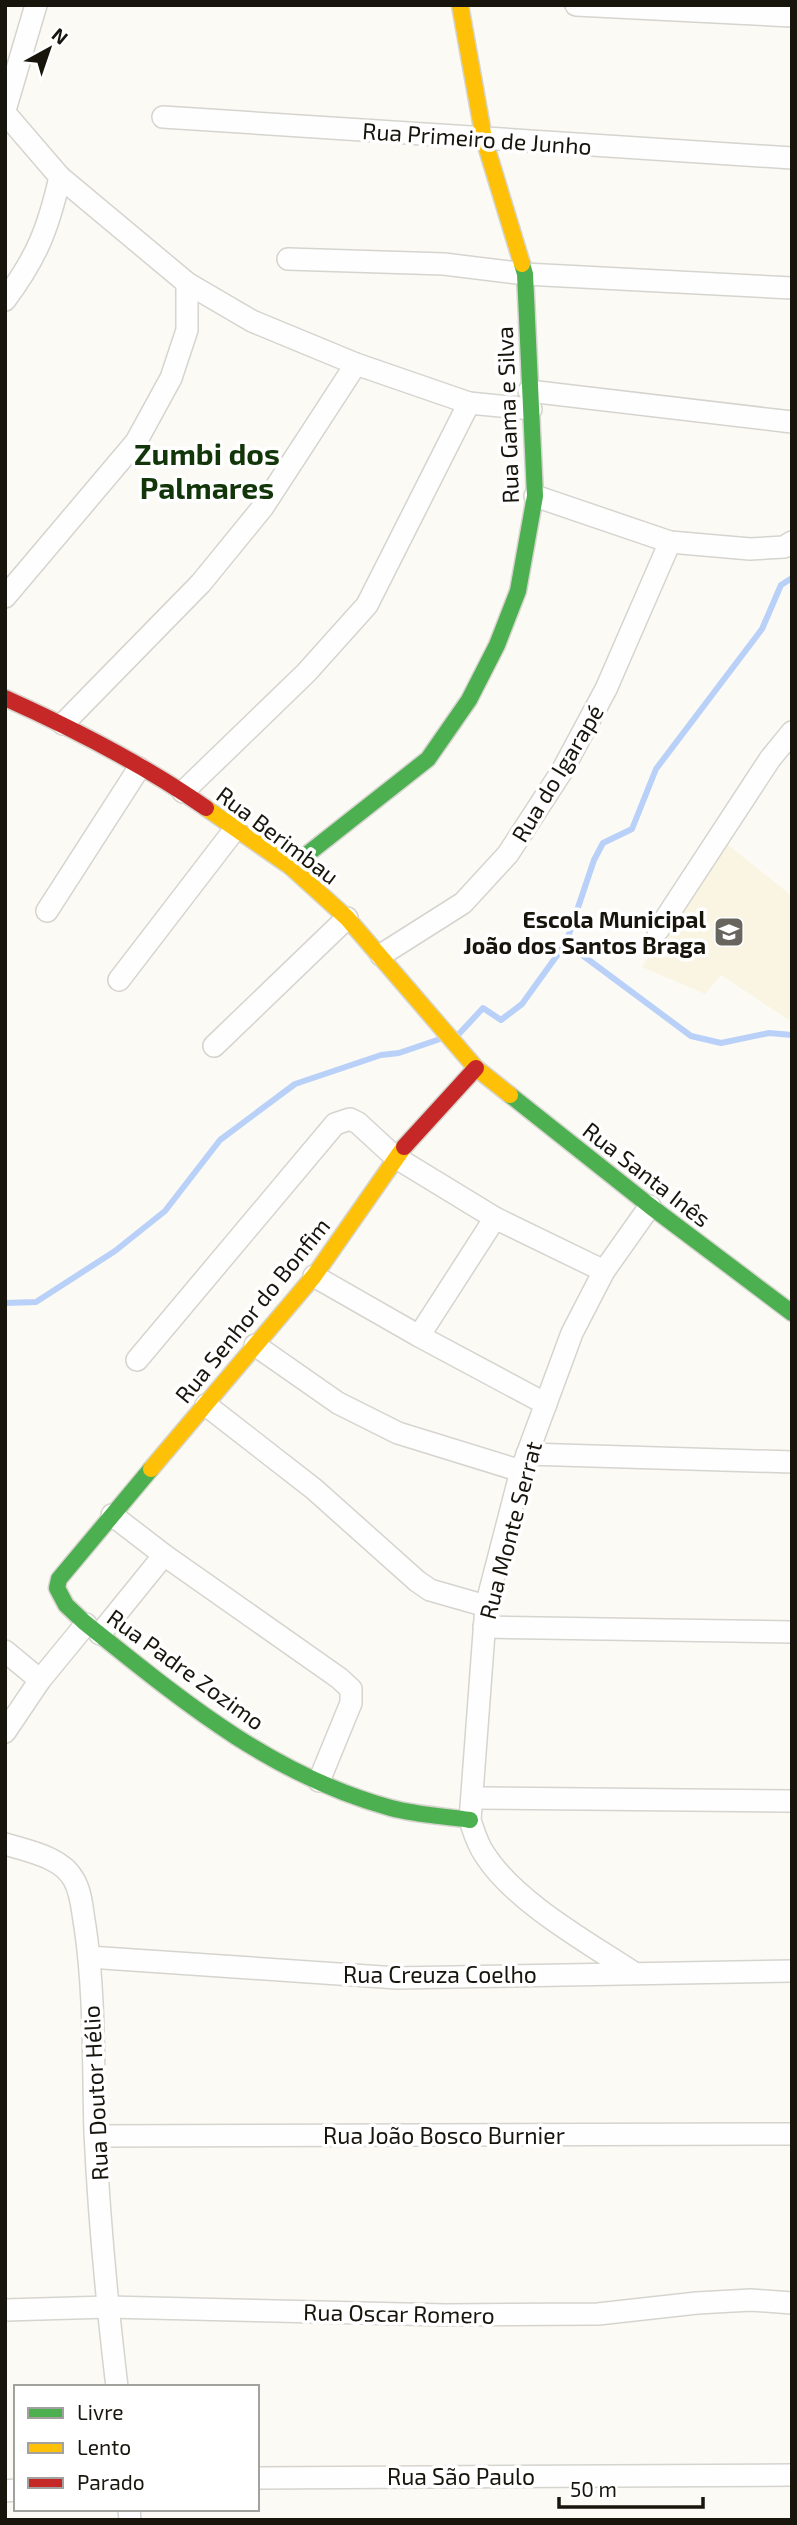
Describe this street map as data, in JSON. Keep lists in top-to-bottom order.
{
  "streets": {
    "street": [
      "Rua Primeiro de Junho",
      "Rua Gama e Silva",
      "Rua do Igarapé",
      "Rua Berimbau",
      "Rua Santa Inês",
      "Rua Senhor do Bonfim",
      "Rua Monte Serrat",
      "Rua Padre Zozimo",
      "Rua Creuza Coelho",
      "Rua Doutor Hélio",
      "Rua João Bosco Burnier",
      "Rua Oscar Romero",
      "Rua São Paulo"
    ]
  },
  "crossings": [
    ["Rua Primeiro de Junho", "Rua Gama e Silva"],
    ["Rua Gama e Silva", "Rua Berimbau"],
    ["Rua do Igarapé", "Rua Berimbau"],
    ["Rua Berimbau", "Rua Santa Inês"],
    ["Rua Berimbau", "Rua Senhor do Bonfim"],
    ["Rua Santa Inês", "Rua Senhor do Bonfim"],
    ["Rua Santa Inês", "Rua Monte Serrat"],
    ["Rua Senhor do Bonfim", "Rua Padre Zozimo"],
    ["Rua Monte Serrat", "Rua Padre Zozimo"],
    ["Rua Monte Serrat", "Rua Creuza Coelho"],
    ["Rua Creuza Coelho", "Rua Doutor Hélio"],
    ["Rua Doutor Hélio", "Rua João Bosco Burnier"],
    ["Rua Doutor Hélio", "Rua Oscar Romero"]
  ],
  "districts": ["Zumbi dos Palmares"],
  "places": {
    "school or university": ["Escola Municipal João dos Santos Braga"]
  },
  "legend": ["Livre", "Lento", "Parado"],
  "scale_bar": "50 m",
  "north": "top right"
}
